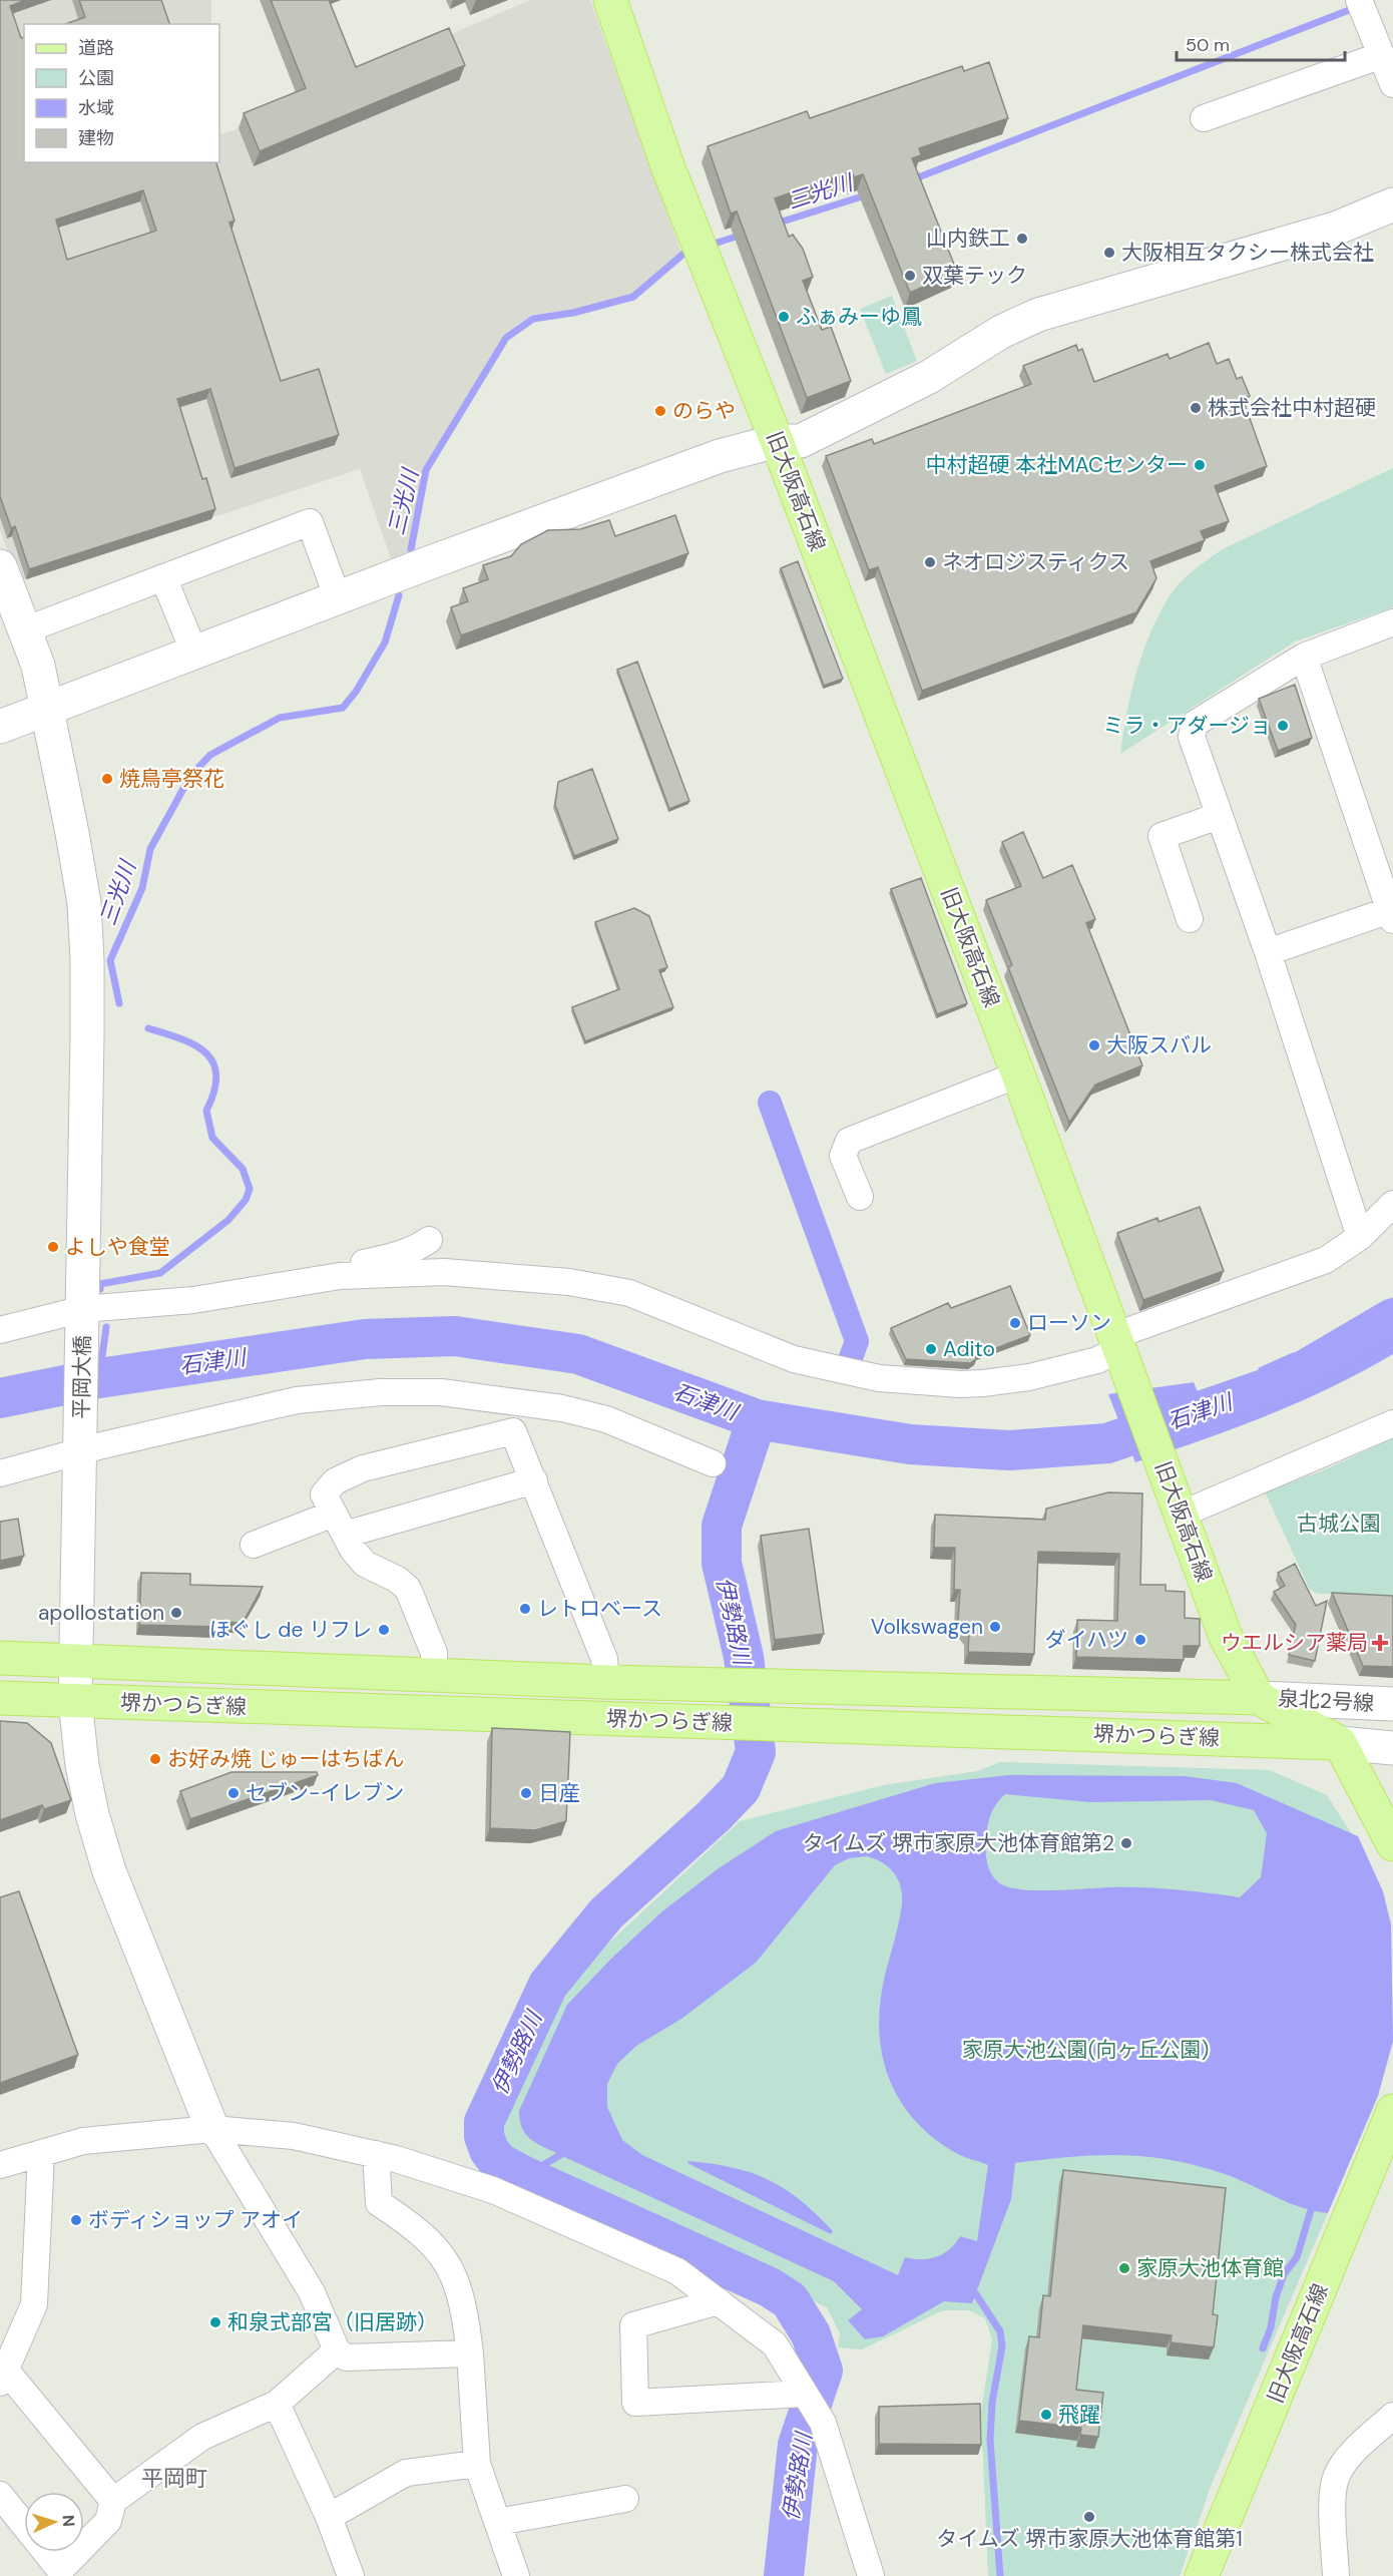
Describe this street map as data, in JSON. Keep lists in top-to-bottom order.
{
  "streets": {
    "main road": ["旧大阪高石線", "堺かつらぎ線"],
    "street": ["平岡大橋", "泉北2号線"]
  },
  "crossings": [
    ["旧大阪高石線", "泉北2号線"],
    ["旧大阪高石線", "堺かつらぎ線"],
    ["平岡大橋", "堺かつらぎ線"],
    ["泉北2号線", "堺かつらぎ線"]
  ],
  "districts": ["平岡町"],
  "water": ["三光川", "石津川", "伊勢路川"],
  "parks": ["古城公園", "家原大池公園(向ヶ丘公園)"],
  "places": {
    "other": [
      "山内鉄工",
      "大阪相互タクシー株式会社",
      "双葉テック",
      "ふぁみーゆ鳳",
      "株式会社中村超硬",
      "のらや",
      "中村超硬 本社MACセンター",
      "ネオロジスティクス",
      "ミラ・アダージョ",
      "焼鳥亭祭花",
      "大阪スバル",
      "よしや食堂",
      "ローソン",
      "Adito",
      "レトロベース",
      "apollostation",
      "Volkswagen",
      "ほぐし de リフレ",
      "ダイハツ",
      "お好み焼 じゅーはちばん",
      "セブン-イレブン",
      "日産",
      "タイムズ 堺市家原大池体育館第2",
      "ボディショップ アオイ",
      "家原大池体育館",
      "和泉式部宮（旧居跡）",
      "飛躍",
      "タイムズ 堺市家原大池体育館第1"
    ],
    "health": ["ウエルシア薬局"]
  },
  "legend": [
    "道路",
    "公園",
    "水域",
    "建物"
  ],
  "scale_bar": "50 m",
  "north": "right"
}
